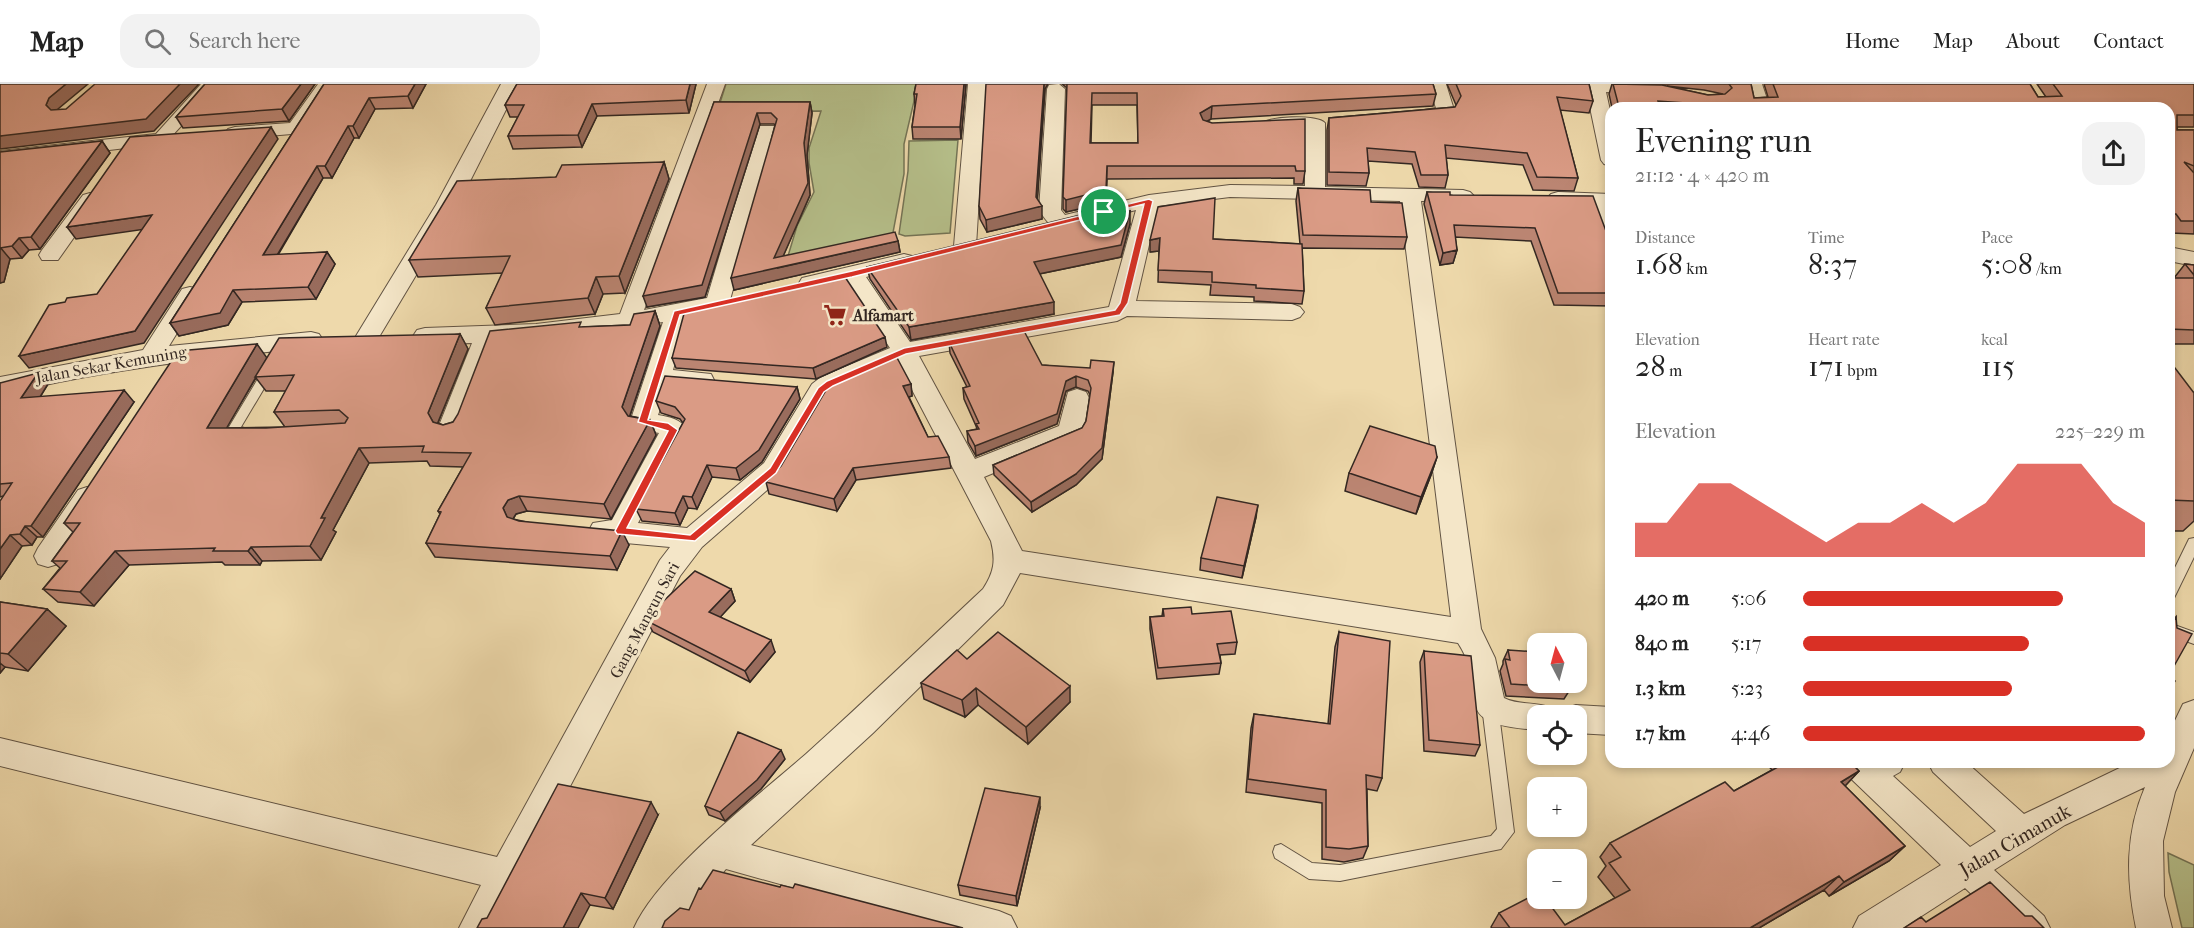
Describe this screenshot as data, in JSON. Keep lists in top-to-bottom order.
{
  "streets": {
    "street": ["Jalan Sekar Kemuning", "Gang Mangun Sari", "Jalan Cimanuk"]
  },
  "places": {
    "supermarket": ["Alfamart"]
  },
  "north": "top",
  "page": {
    "header": "Map",
    "search": "Search here",
    "nav": [
      "Home",
      "Map",
      "About",
      "Contact"
    ],
    "heading": ["Evening run", "21:12 · 4 × 420 m"],
    "stats": [
      ["Distance", "1.68 km"],
      ["Time", "8:37"],
      ["Pace", "5:08 /km"],
      ["Elevation", "28 m"],
      ["Heart rate", "171 bpm"],
      ["kcal", "115"]
    ],
    "chart": ["Elevation", "225–229 m"],
    "list": [
      {
        "name": "420 m",
        "note": "5:06"
      },
      {
        "name": "840 m",
        "note": "5:17"
      },
      {
        "name": "1.3 km",
        "note": "5:23"
      },
      {
        "name": "1.7 km",
        "note": "4:46"
      }
    ],
    "map_buttons": ["+", "−"]
  }
}
